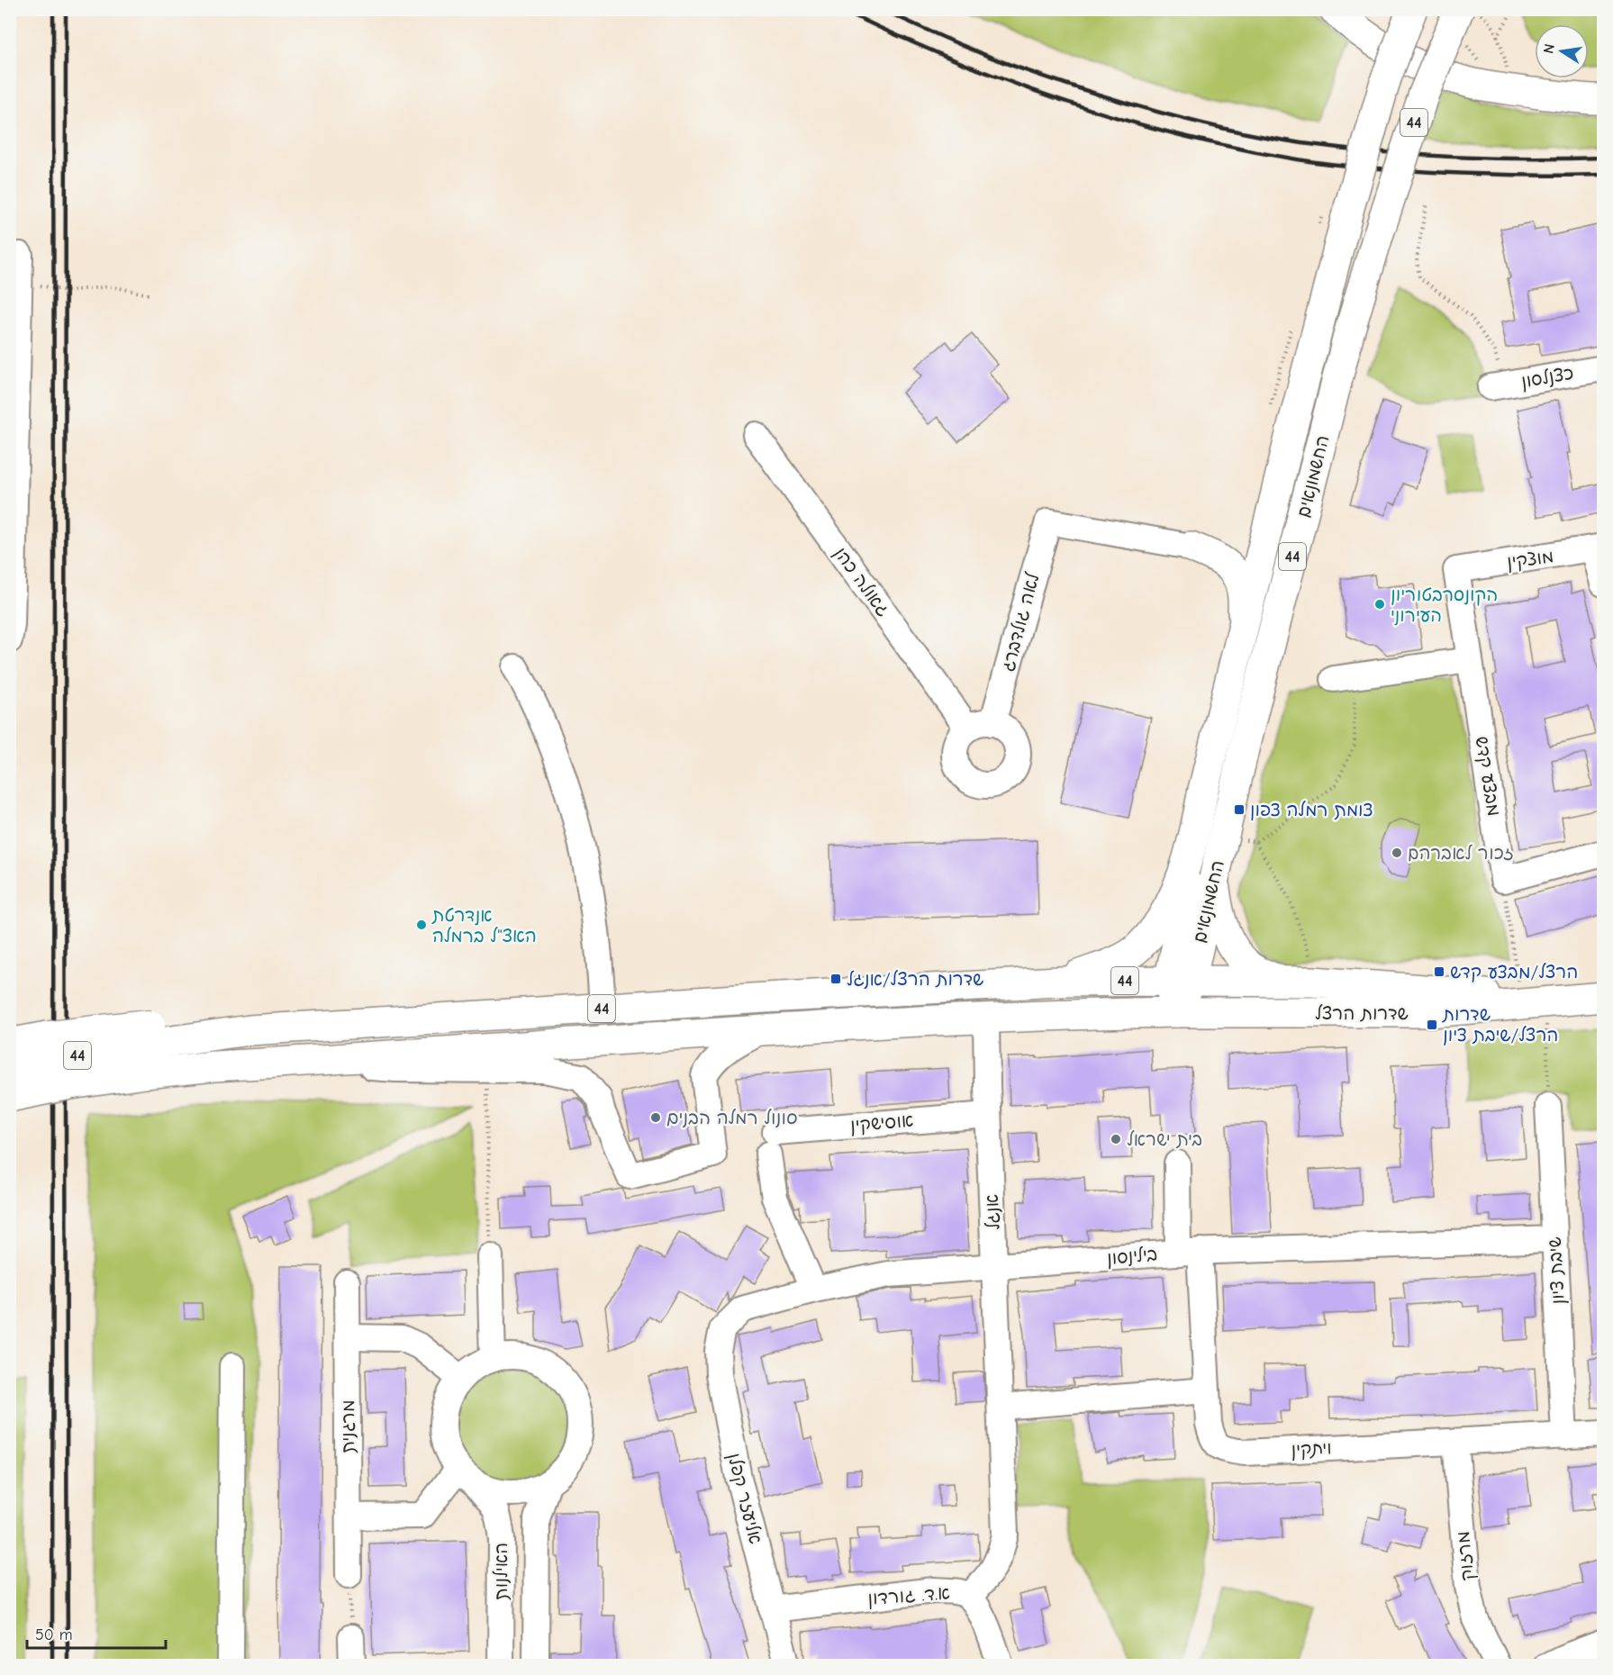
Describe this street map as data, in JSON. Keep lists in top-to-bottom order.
{
  "streets": {
    "main road": ["44", "החשמונאים", "שדרות הרצל"],
    "street": [
      "כצנלסון",
      "מוצקין",
      "גאולה כהן",
      "לאה גולדברג",
      "מבצע קדש",
      "אוסישקין",
      "אנגל",
      "בילינסון",
      "שיבת ציון",
      "מרגנית",
      "ויתקין",
      "אליעזר קפלן",
      "מרזוק",
      "האילנות",
      "א.ד. גורדון"
    ]
  },
  "crossings": [
    ["44", "החשמונאים"],
    ["44", "שדרות הרצל"],
    ["44", "אנגל"],
    ["החשמונאים", "שדרות הרצל"],
    ["מוצקין", "מבצע קדש"],
    ["גאולה כהן", "לאה גולדברג"],
    ["אוסישקין", "אנגל"],
    ["אוסישקין", "בילינסון"],
    ["אנגל", "בילינסון"],
    ["אנגל", "א.ד. גורדון"],
    ["בילינסון", "שיבת ציון"],
    ["בילינסון", "ויתקין"],
    ["בילינסון", "אליעזר קפלן"],
    ["שיבת ציון", "ויתקין"],
    ["ויתקין", "מרזוק"],
    ["אליעזר קפלן", "א.ד. גורדון"]
  ],
  "places": {
    "other": [
      "הקונסרבטוריון העירוני",
      "זכור לאברהם",
      "אנדרטת האצ\"ל ברמלה",
      "סונול רמלה הבנים",
      "בית ישראל"
    ],
    "transit": [
      "צומת רמלה צפון",
      "הרצל/מבצע קדש",
      "שדרות הרצל/אנגל",
      "שדרות הרצל/שיבת ציון"
    ]
  },
  "scale_bar": "50 m",
  "north": "left"
}
